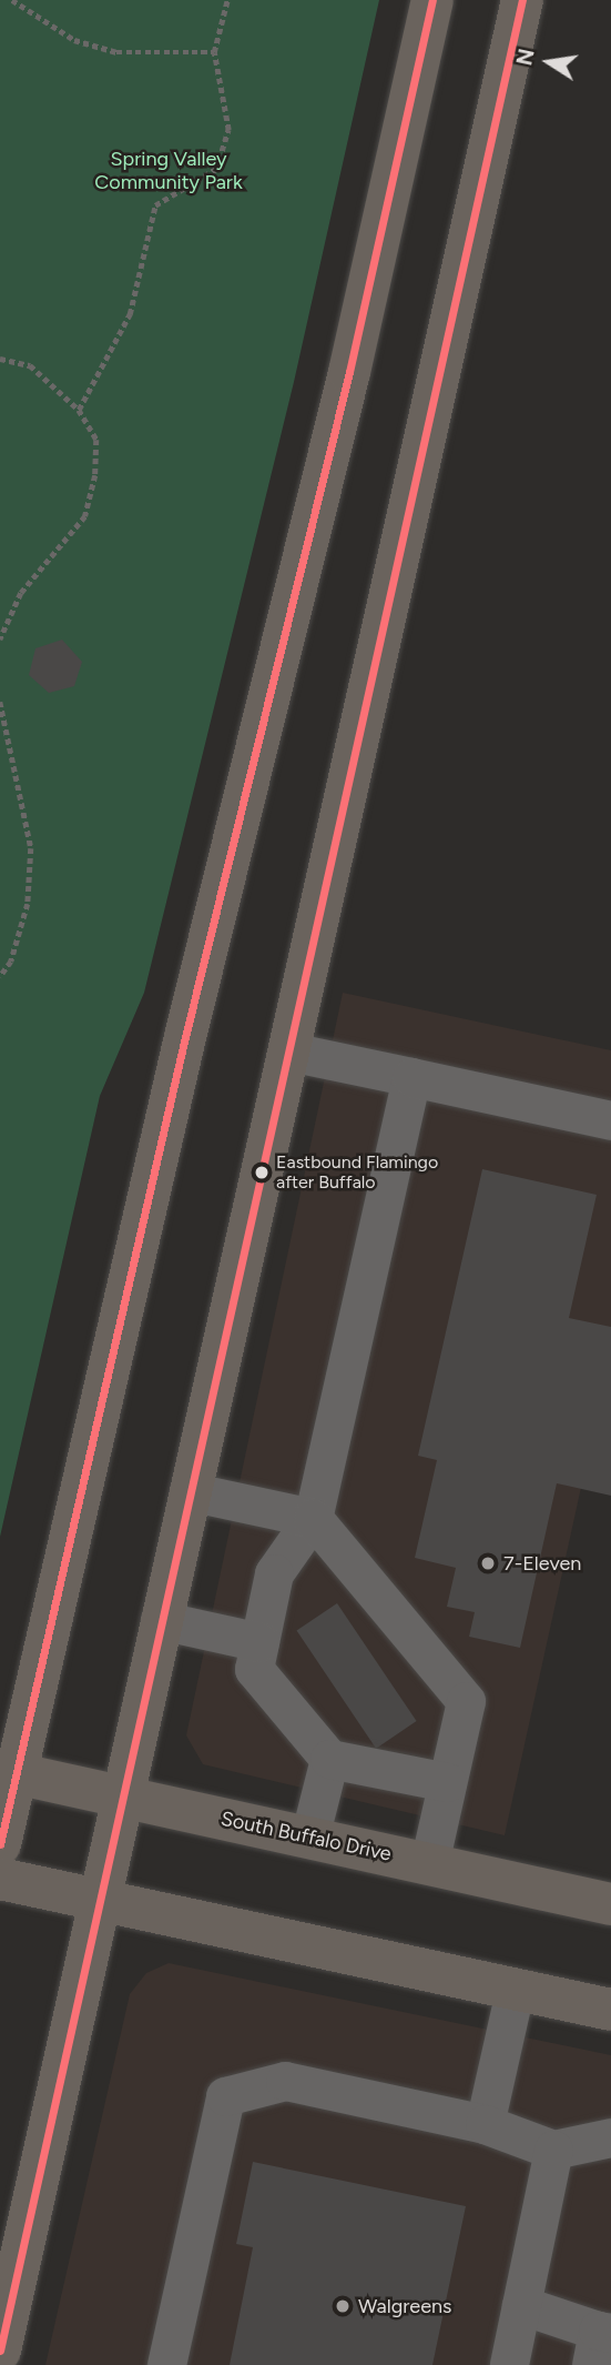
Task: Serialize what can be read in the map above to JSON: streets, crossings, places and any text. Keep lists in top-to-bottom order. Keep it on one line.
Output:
{"streets":{"main road":["South Buffalo Drive"]},"parks":["Spring Valley Community Park"],"places":["Eastbound Flamingo after Buffalo","7-Eleven","Walgreens"],"north":"left"}
